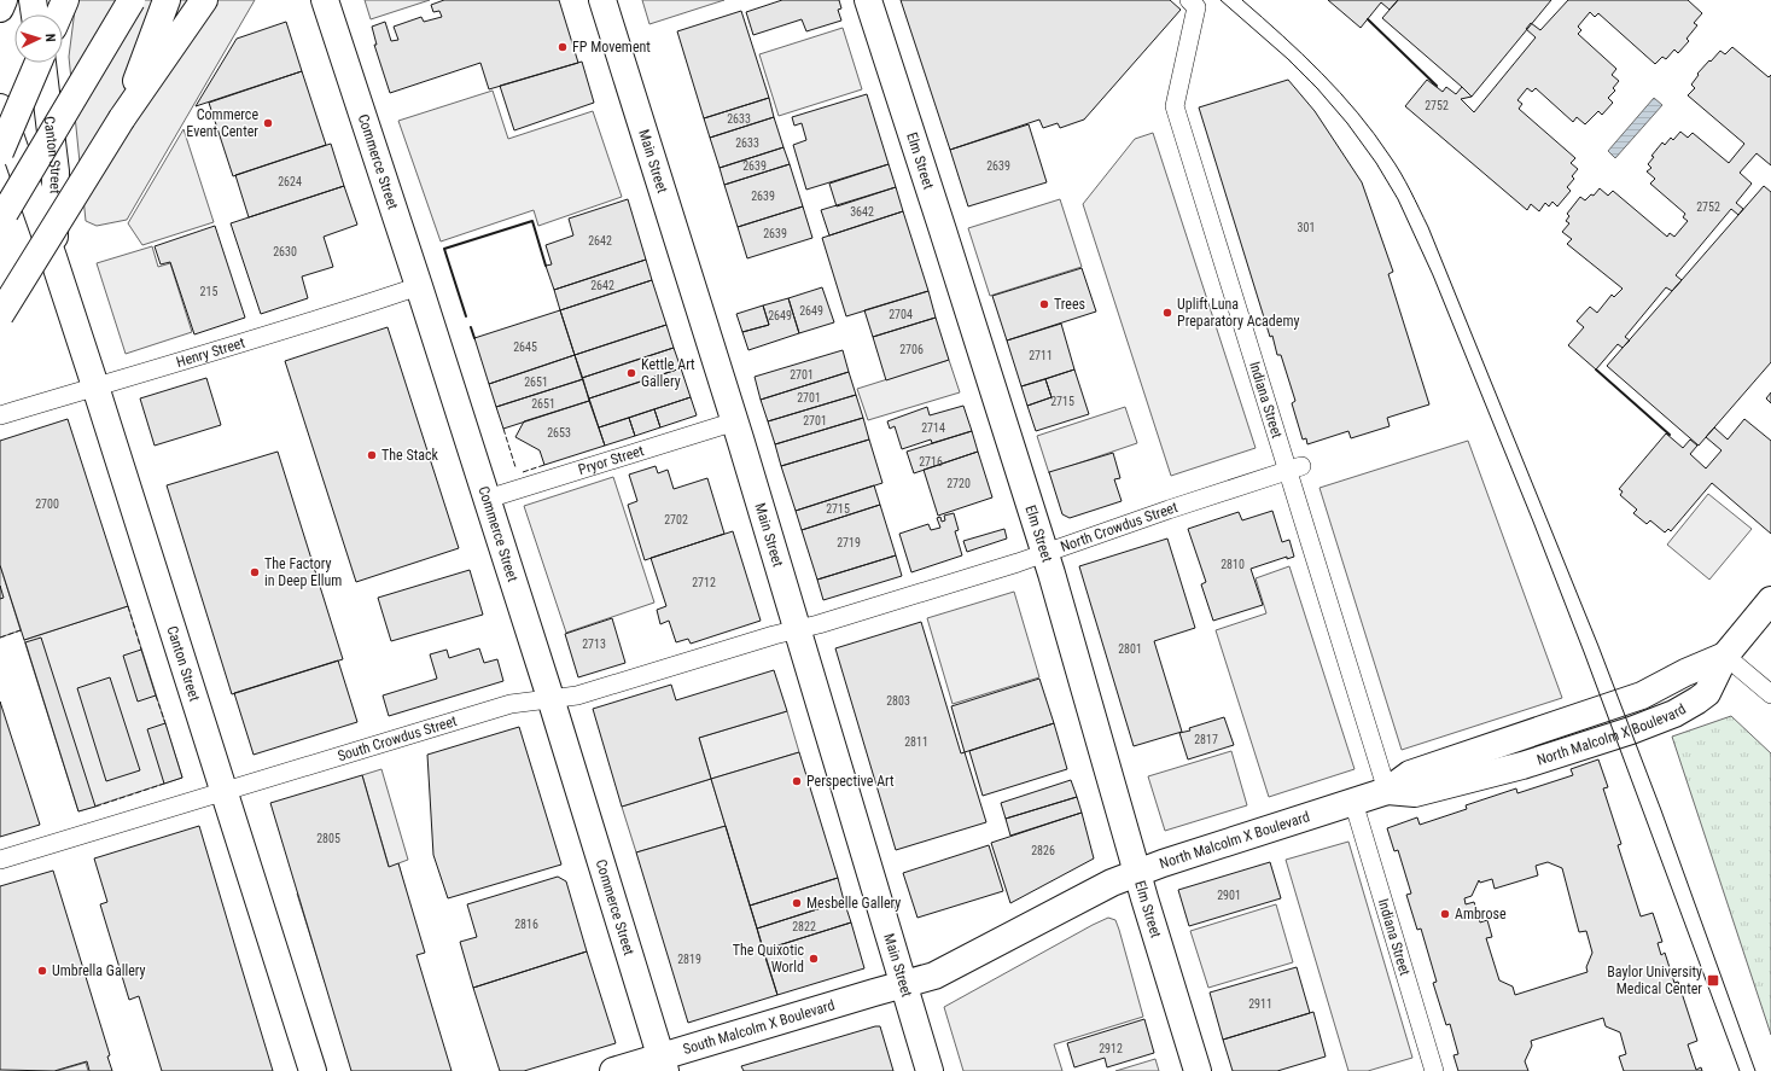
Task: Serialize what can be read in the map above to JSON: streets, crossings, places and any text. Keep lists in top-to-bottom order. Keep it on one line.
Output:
{"streets":{"main road":["Canton Street","Main Street","Elm Street","Commerce Street","North Malcolm X Boulevard","South Malcolm X Boulevard"],"street":["Henry Street","Indiana Street","Pryor Street","North Crowdus Street","South Crowdus Street"]},"crossings":[["Canton Street","Henry Street"],["Canton Street","South Crowdus Street"],["Main Street","Pryor Street"],["Main Street","North Crowdus Street"],["Main Street","North Malcolm X Boulevard"],["Main Street","South Crowdus Street"],["Main Street","South Malcolm X Boulevard"],["Elm Street","North Crowdus Street"],["Elm Street","North Malcolm X Boulevard"],["Commerce Street","Henry Street"],["Commerce Street","Pryor Street"],["Commerce Street","South Crowdus Street"],["Commerce Street","South Malcolm X Boulevard"],["Indiana Street","North Crowdus Street"],["Indiana Street","North Malcolm X Boulevard"],["North Crowdus Street","South Crowdus Street"],["North Malcolm X Boulevard","South Malcolm X Boulevard"]],"places":{"other":["FP Movement","Commerce Event Center","Trees","Uplift Luna Preparatory Academy","Kettle Art Gallery","The Stack","The Factory in Deep Ellum","Perspective Art","Mesbelle Gallery","Ambrose","The Quixotic World","Umbrella Gallery"],"transit":["Baylor University Medical Center"]},"house_numbers":["2752","2633","2633","2639","2639","2624","2639","2752","3642","301","2639","2642","2630","2642","215","2649","2704","2649","2645","2706","2711","2701","2651","2701","2715","2651","2701","2714","2653","2716","2720","2700","2715","2702","2719","2810","2712","2713","2801","2803","2817","2811","2805","2826","2901","2816","2822","2819","2911","2912"],"north":"right"}
